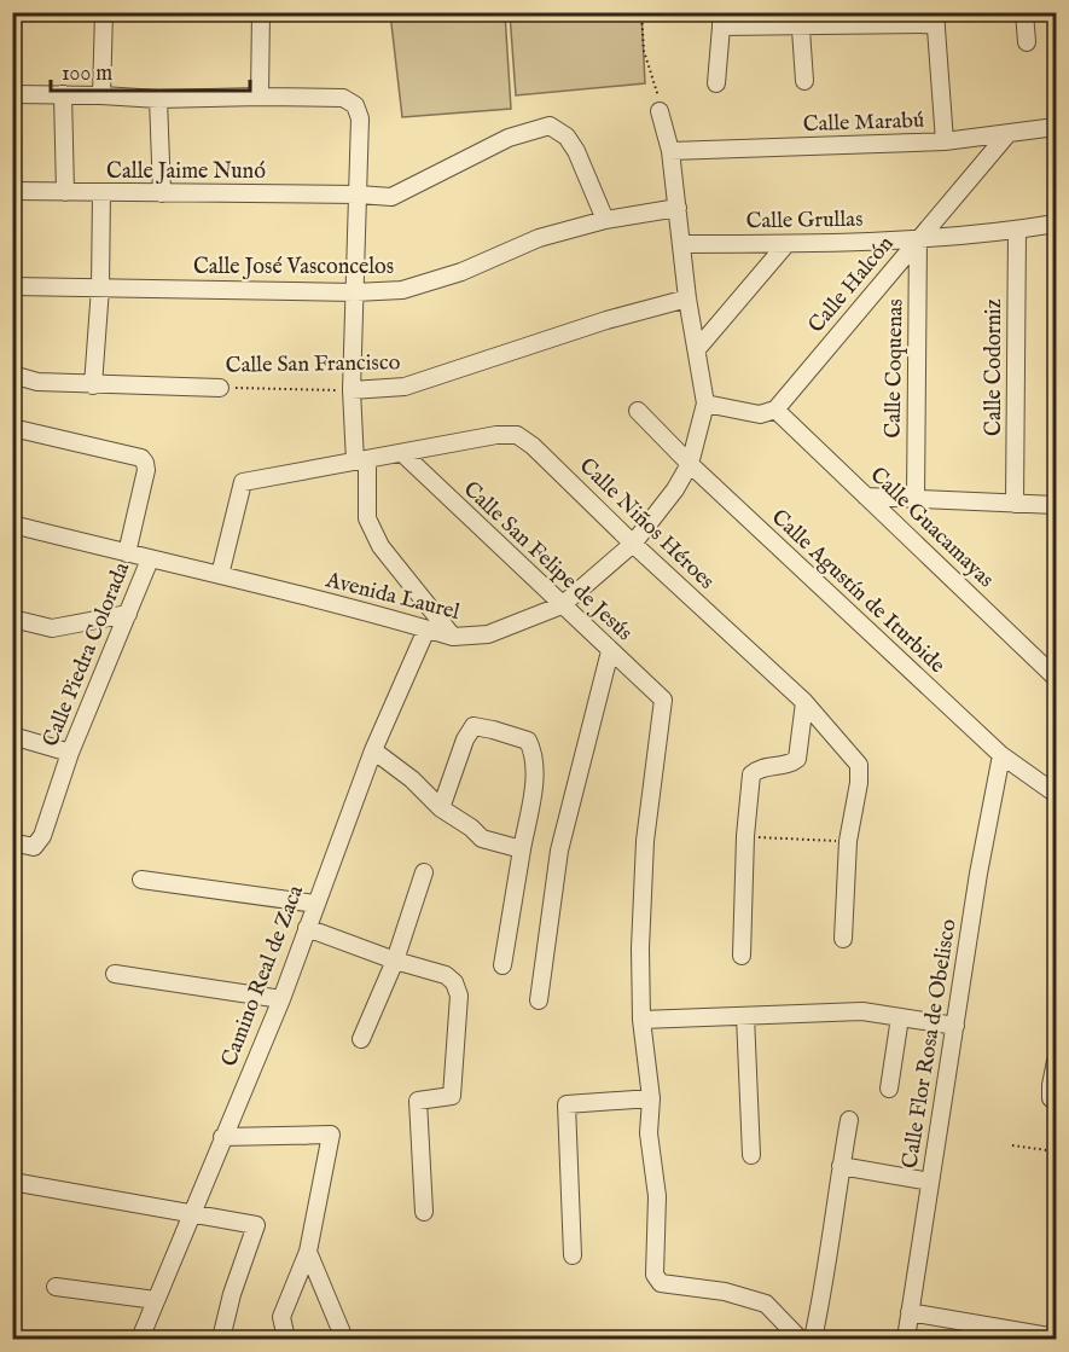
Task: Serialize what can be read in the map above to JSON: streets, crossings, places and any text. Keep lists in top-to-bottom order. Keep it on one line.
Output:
{"streets":{"street":["Calle Marabú","Calle Jaime Nunó","Calle Grullas","Calle José Vasconcelos","Calle Halcón","Calle San Francisco","Calle Codorniz","Calle Coquenas","Calle Niños Héroes","Calle Guacamayas","Calle San Felipe de Jesús","Calle Agustín de Iturbide","Avenida Laurel","Calle Piedra Colorada","Camino Real de Zaca","Calle Flor Rosa de Obelisco"]},"crossings":[["Calle Marabú","Calle Halcón"],["Calle Marabú","Avenida Laurel"],["Calle Grullas","Calle Halcón"],["Calle Grullas","Calle Codorniz"],["Calle Grullas","Calle Coquenas"],["Calle Grullas","Avenida Laurel"],["Calle José Vasconcelos","Avenida Laurel"],["Calle Halcón","Calle Coquenas"],["Calle Halcón","Calle Guacamayas"],["Calle San Francisco","Avenida Laurel"],["Calle Niños Héroes","Calle San Felipe de Jesús"],["Calle Niños Héroes","Avenida Laurel"],["Calle San Felipe de Jesús","Avenida Laurel"],["Calle Agustín de Iturbide","Avenida Laurel"],["Calle Agustín de Iturbide","Calle Flor Rosa de Obelisco"],["Avenida Laurel","Calle Piedra Colorada"],["Avenida Laurel","Camino Real de Zaca"]],"scale_bar":"100 m"}
